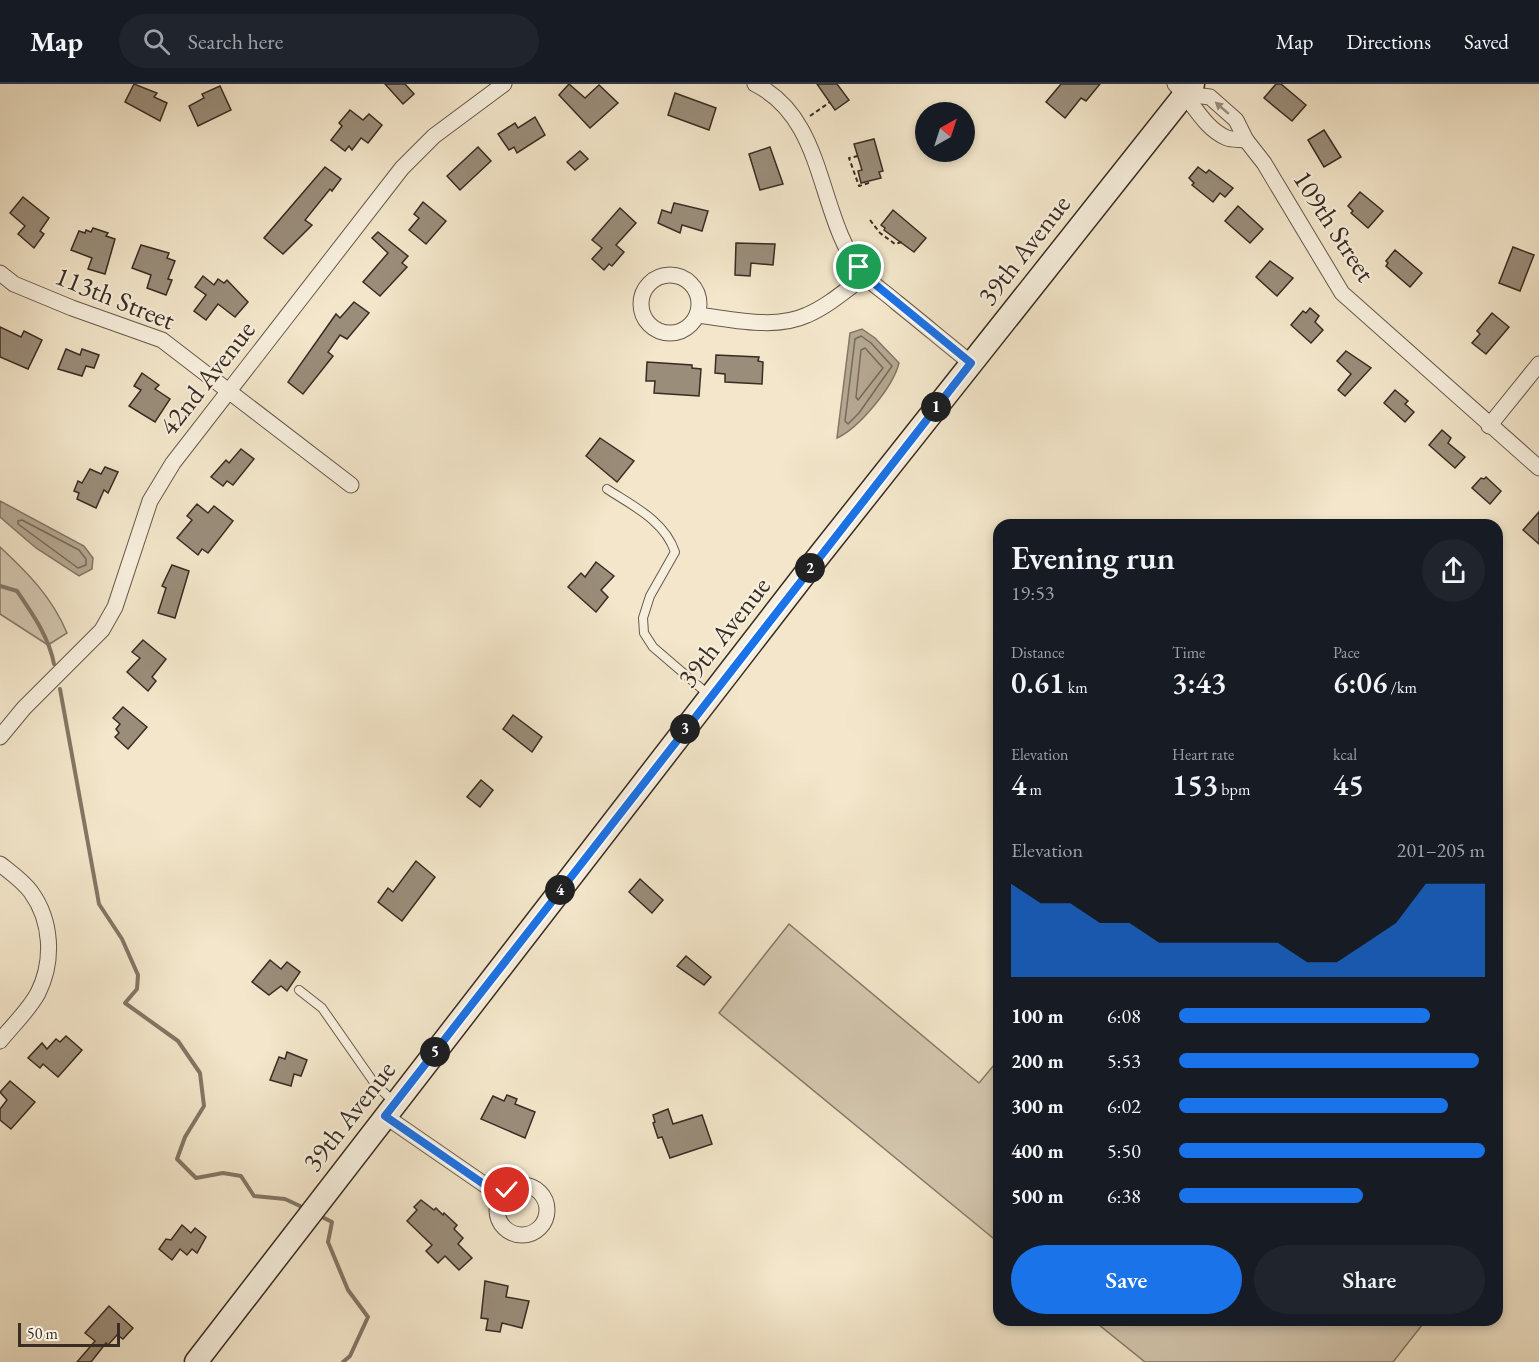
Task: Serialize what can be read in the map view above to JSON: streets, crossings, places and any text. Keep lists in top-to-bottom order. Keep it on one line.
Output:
{"streets":{"main road":["39th Avenue"],"street":["109th Street","113th Street","42nd Avenue"]},"crossings":[["109th Street","39th Avenue"],["113th Street","42nd Avenue"]],"scale_bar":"50 m","north":"top right","page":{"header":"Map","search":"Search here","nav":["Map","Directions","Saved"],"pins":["1","2","3","4","5"],"heading":["Evening run","19:53"],"stats":[["Distance","0.61 km"],["Time","3:43"],["Pace","6:06 /km"],["Elevation","4 m"],["Heart rate","153 bpm"],["kcal","45"]],"chart":["Elevation","201–205 m"],"list":[{"name":"100 m","note":"6:08"},{"name":"200 m","note":"5:53"},{"name":"300 m","note":"6:02"},{"name":"400 m","note":"5:50"},{"name":"500 m","note":"6:38"}],"buttons":["Save","Share"],"scale":"50 m"}}
